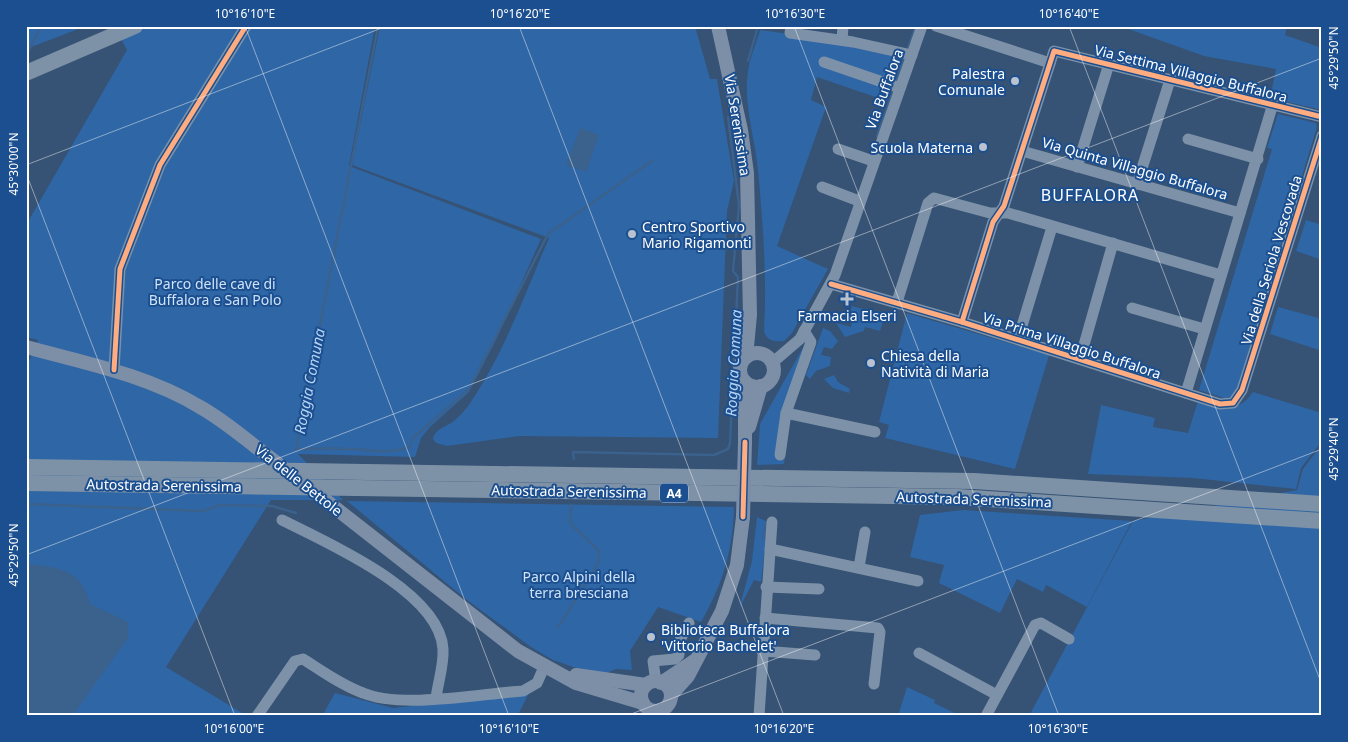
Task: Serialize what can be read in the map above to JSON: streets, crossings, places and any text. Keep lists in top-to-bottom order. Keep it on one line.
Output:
{"streets":{"highway":["Autostrada Serenissima","A4"],"main road":["Via Serenissima","Via delle Bettole"],"street":["Via Settima Villaggio Buffalora","Via Buffalora","Via Quinta Villaggio Buffalora","Via della Seriola Vescovada","Via Prima Villaggio Buffalora"]},"crossings":[["Via Buffalora","Via Serenissima"],["Via Buffalora","Via Prima Villaggio Buffalora"],["Via Serenissima","Via delle Bettole"],["Via della Seriola Vescovada","Via Prima Villaggio Buffalora"]],"districts":["BUFFALORA"],"water":["Roggia Comuna"],"parks":["Parco delle cave di Buffalora e San Polo","Parco Alpini della terra bresciana"],"places":{"other":["Palestra Comunale","Scuola Materna","Centro Sportivo Mario Rigamonti","Chiesa della Natività di Maria","Biblioteca Buffalora 'Vittorio Bachelet'"],"health":["Farmacia Elseri"]},"coordinates":["10°16'10\"E","10°16'20\"E","10°16'30\"E","10°16'40\"E","45°29'50\"N","45°30'00\"N","45°29'40\"N","10°16'00\"E"]}
